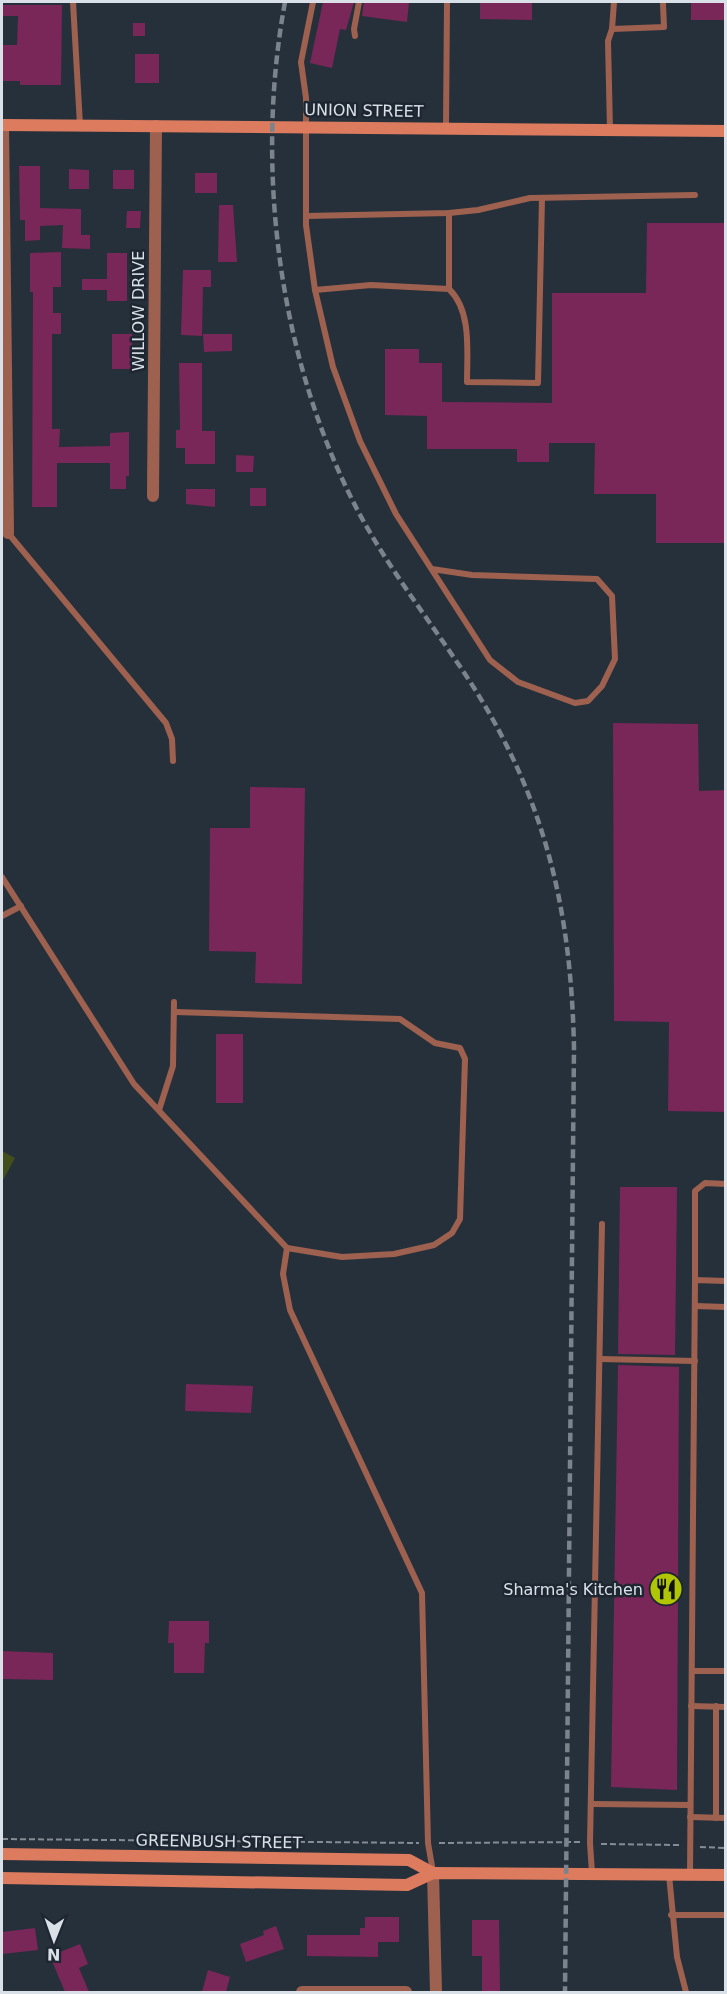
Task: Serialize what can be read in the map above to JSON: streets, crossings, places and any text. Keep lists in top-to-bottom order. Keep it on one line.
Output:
{"streets":{"main road":["UNION STREET","GREENBUSH STREET"],"street":["WILLOW DRIVE"]},"crossings":[["UNION STREET","WILLOW DRIVE"]],"places":{"restaurant":["Sharma's Kitchen"]},"north":"bottom"}
